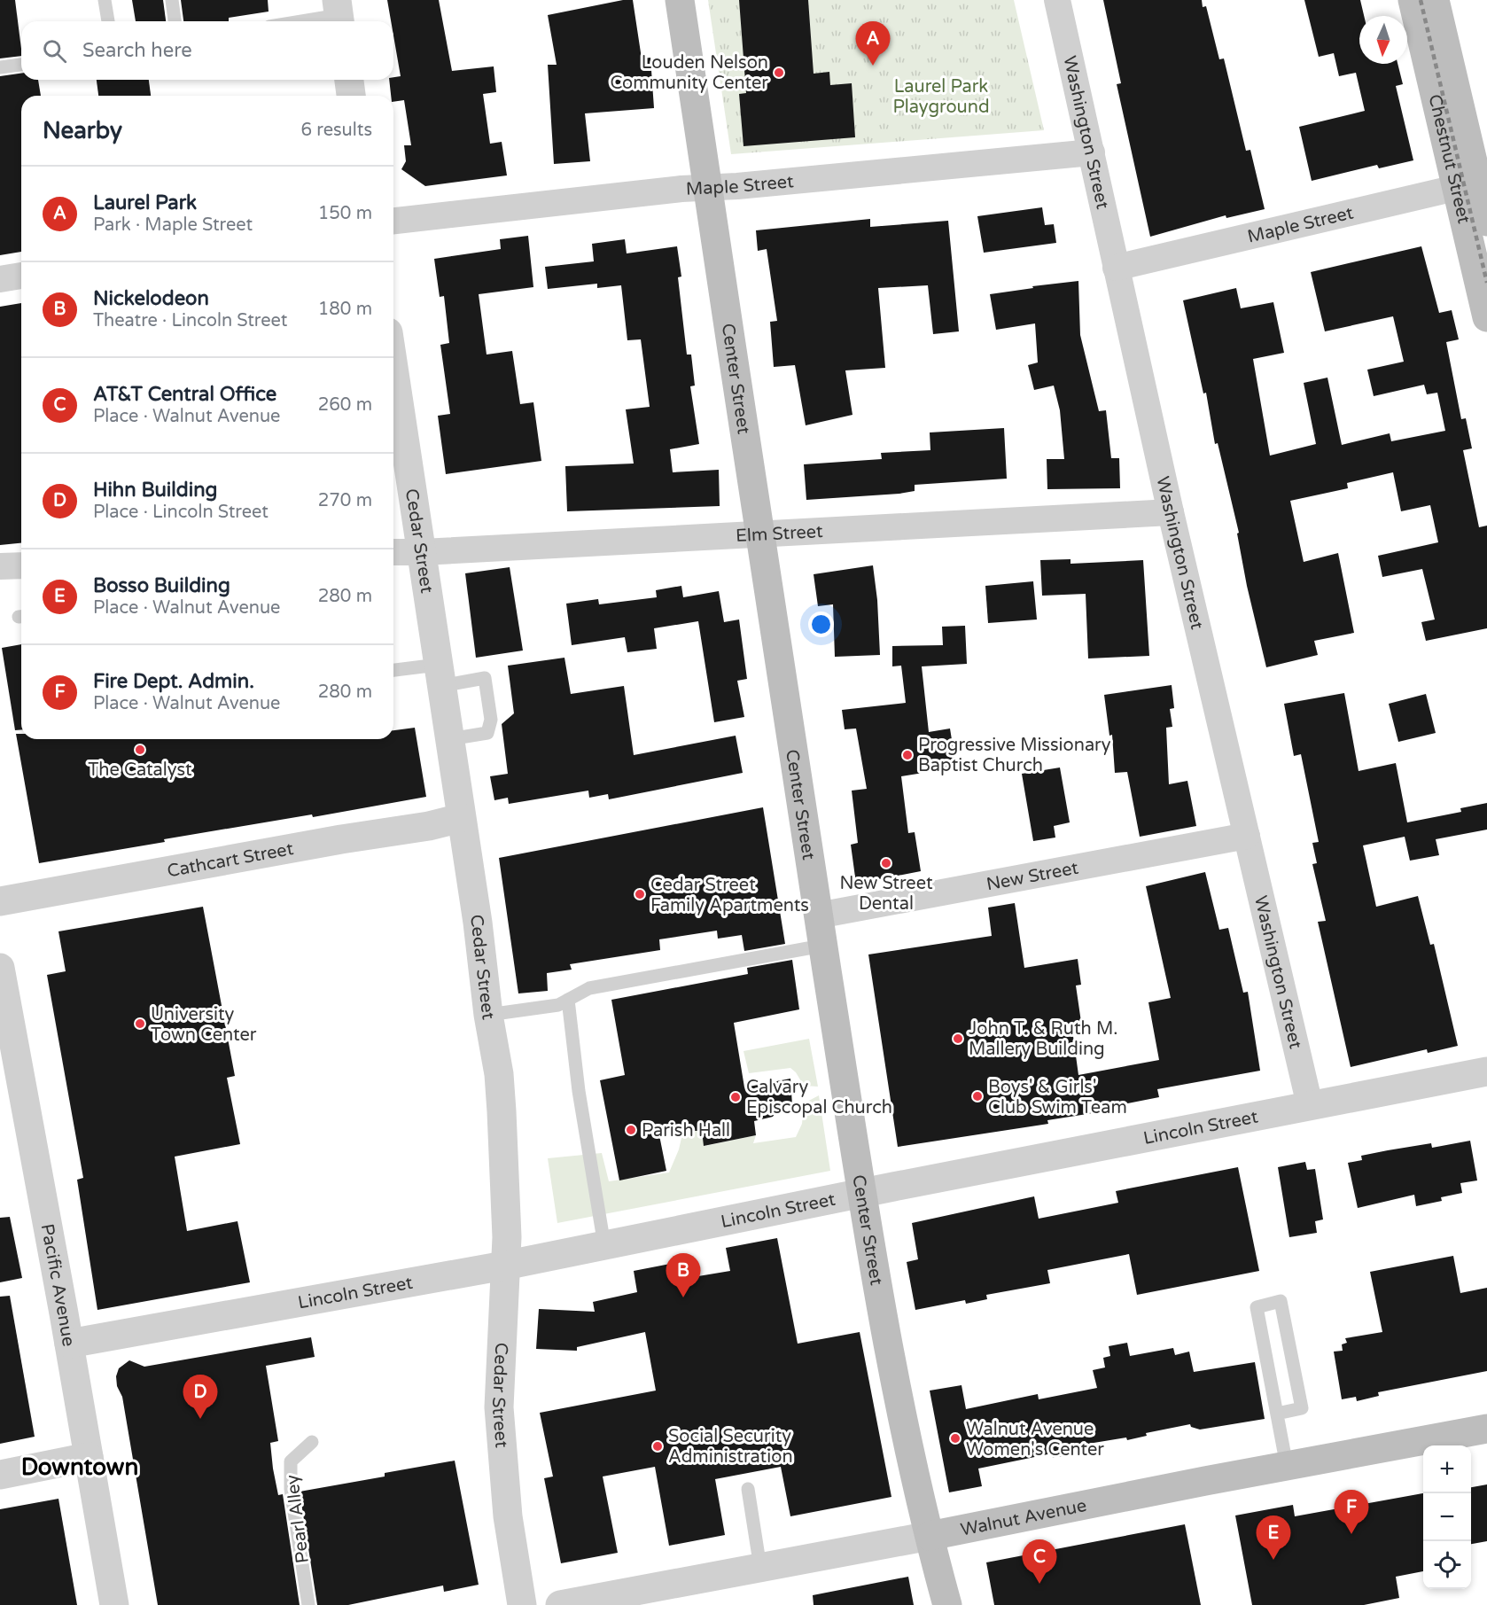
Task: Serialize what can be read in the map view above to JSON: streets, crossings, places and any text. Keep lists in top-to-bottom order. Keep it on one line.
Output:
{"streets":{"main road":["Chestnut Street","Center Street","Walnut Avenue"],"street":["Washington Street","Maple Street","Elm Street","Cedar Street","Cathcart Street","New Street","Lincoln Street","Pacific Avenue"],"lane":["Pearl Alley"]},"crossings":[["Washington Street","Maple Street"],["Washington Street","Elm Street"],["Washington Street","New Street"],["Washington Street","Lincoln Street"],["Chestnut Street","Maple Street"],["Maple Street","Center Street"],["Center Street","Elm Street"],["Center Street","New Street"],["Center Street","Lincoln Street"],["Center Street","Walnut Avenue"],["Elm Street","Cedar Street"],["Cedar Street","Cathcart Street"],["Cedar Street","Lincoln Street"],["Lincoln Street","Pacific Avenue"]],"districts":["Downtown"],"parks":["Laurel Park Playground"],"places":["Louden Nelson Community Center","The Catalyst","Progressive Missionary Baptist Church","New Street Dental","Cedar Street Family Apartments","University Town Center","John T. & Ruth M. Mallery Building","Boys' & Girls' Club Swim Team","Calvary Episcopal Church","Parish Hall","Walnut Avenue Women's Center","Social Security Administration"],"north":"bottom","page":{"pins":["A","B","D","F","E","C"],"search":"Search here","heading":["Nearby","6 results"],"list":[{"mark":"A","name":"Laurel Park","note":"Park · Maple Street","value":"150 m"},{"mark":"B","name":"Nickelodeon","note":"Theatre · Lincoln Street","value":"180 m"},{"mark":"C","name":"AT&T Central Office","note":"Place · Walnut Avenue","value":"260 m"},{"mark":"D","name":"Hihn Building","note":"Place · Lincoln Street","value":"270 m"},{"mark":"E","name":"Bosso Building","note":"Place · Walnut Avenue","value":"280 m"},{"mark":"F","name":"Fire Dept. Admin.","note":"Place · Walnut Avenue","value":"280 m"}],"map_buttons":["+","−"]}}
